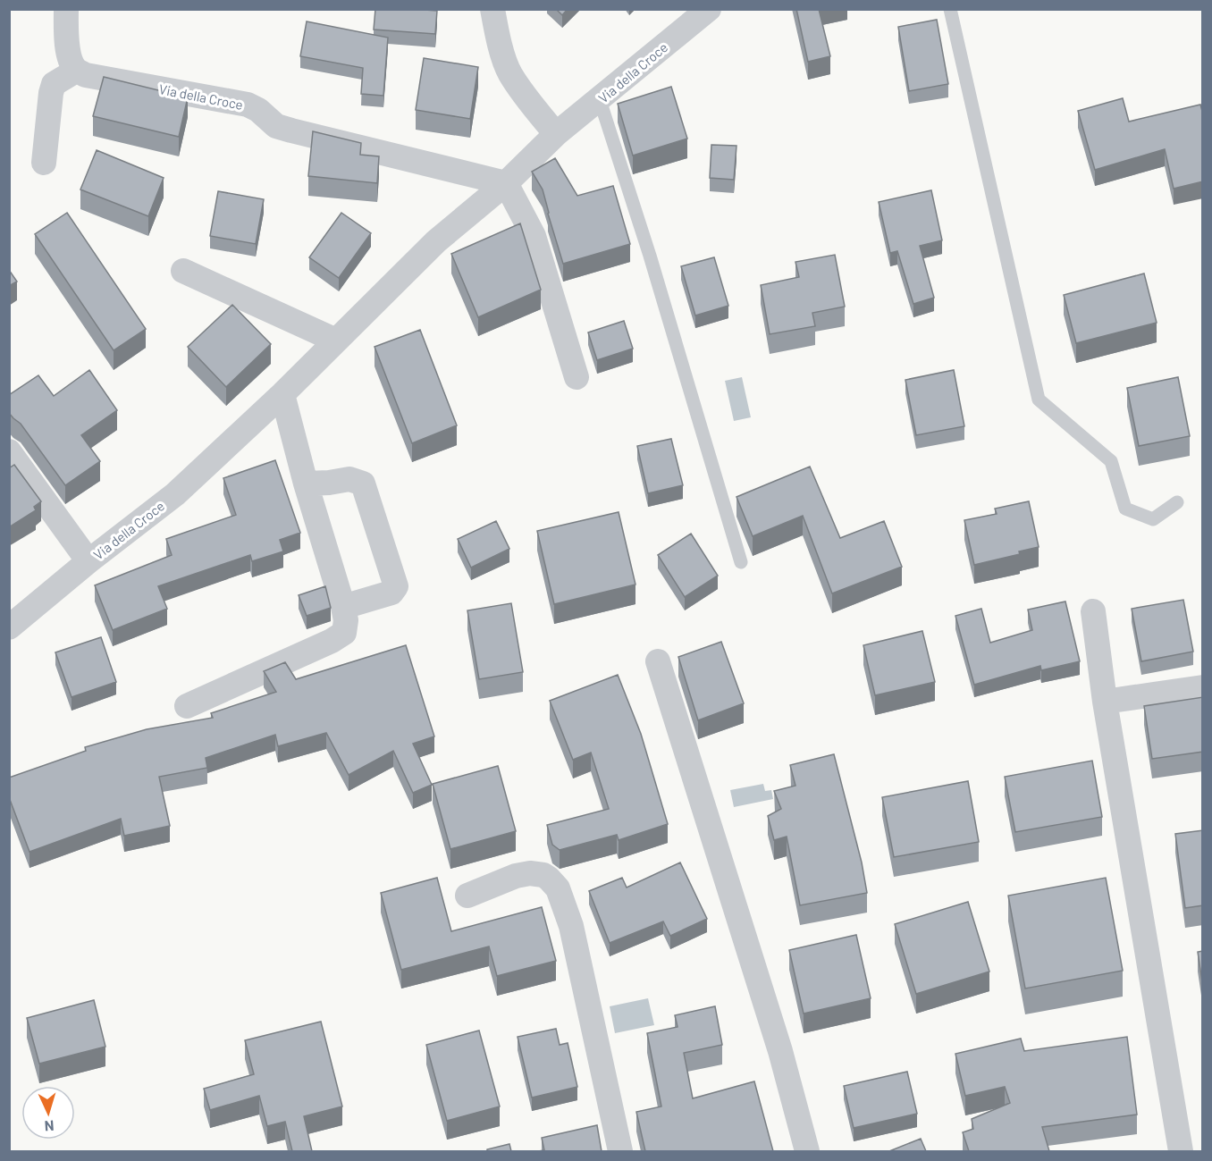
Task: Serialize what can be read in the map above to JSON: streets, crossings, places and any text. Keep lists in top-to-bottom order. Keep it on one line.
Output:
{"streets":{"street":["Via della Croce"]},"north":"bottom"}
